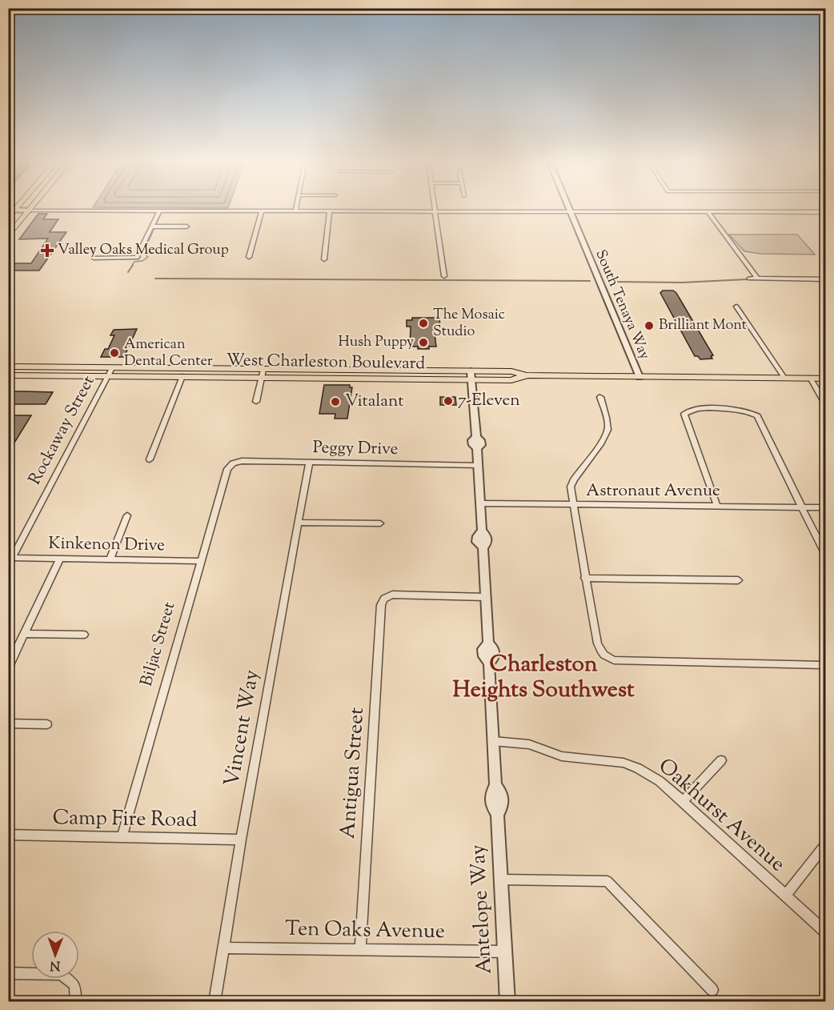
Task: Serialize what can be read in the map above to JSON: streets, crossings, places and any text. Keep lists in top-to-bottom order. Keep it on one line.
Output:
{"streets":{"main road":["West Charleston Boulevard"],"street":["South Tenaya Way","Rockaway Street","Peggy Drive","Astronaut Avenue","Kinkenon Drive","Biljac Street","Vincent Way","Antigua Street","Oakhurst Avenue","Camp Fire Road","Antelope Way","Ten Oaks Avenue"]},"crossings":[["South Tenaya Way","West Charleston Boulevard"],["West Charleston Boulevard","Rockaway Street"],["West Charleston Boulevard","Antelope Way"],["Rockaway Street","Kinkenon Drive"],["Peggy Drive","Biljac Street"],["Peggy Drive","Vincent Way"],["Peggy Drive","Antelope Way"],["Astronaut Avenue","Antelope Way"],["Kinkenon Drive","Biljac Street"],["Biljac Street","Camp Fire Road"],["Vincent Way","Camp Fire Road"],["Vincent Way","Ten Oaks Avenue"],["Antigua Street","Antelope Way"],["Antigua Street","Ten Oaks Avenue"],["Oakhurst Avenue","Antelope Way"],["Antelope Way","Ten Oaks Avenue"]],"districts":["Charleston Heights Southwest"],"places":{"health":["Valley Oaks Medical Group"],"other":["The Mosaic Studio","Brilliant Mont","Hush Puppy","American Dental Center","7-Eleven","Vitalant"]},"north":"bottom"}
